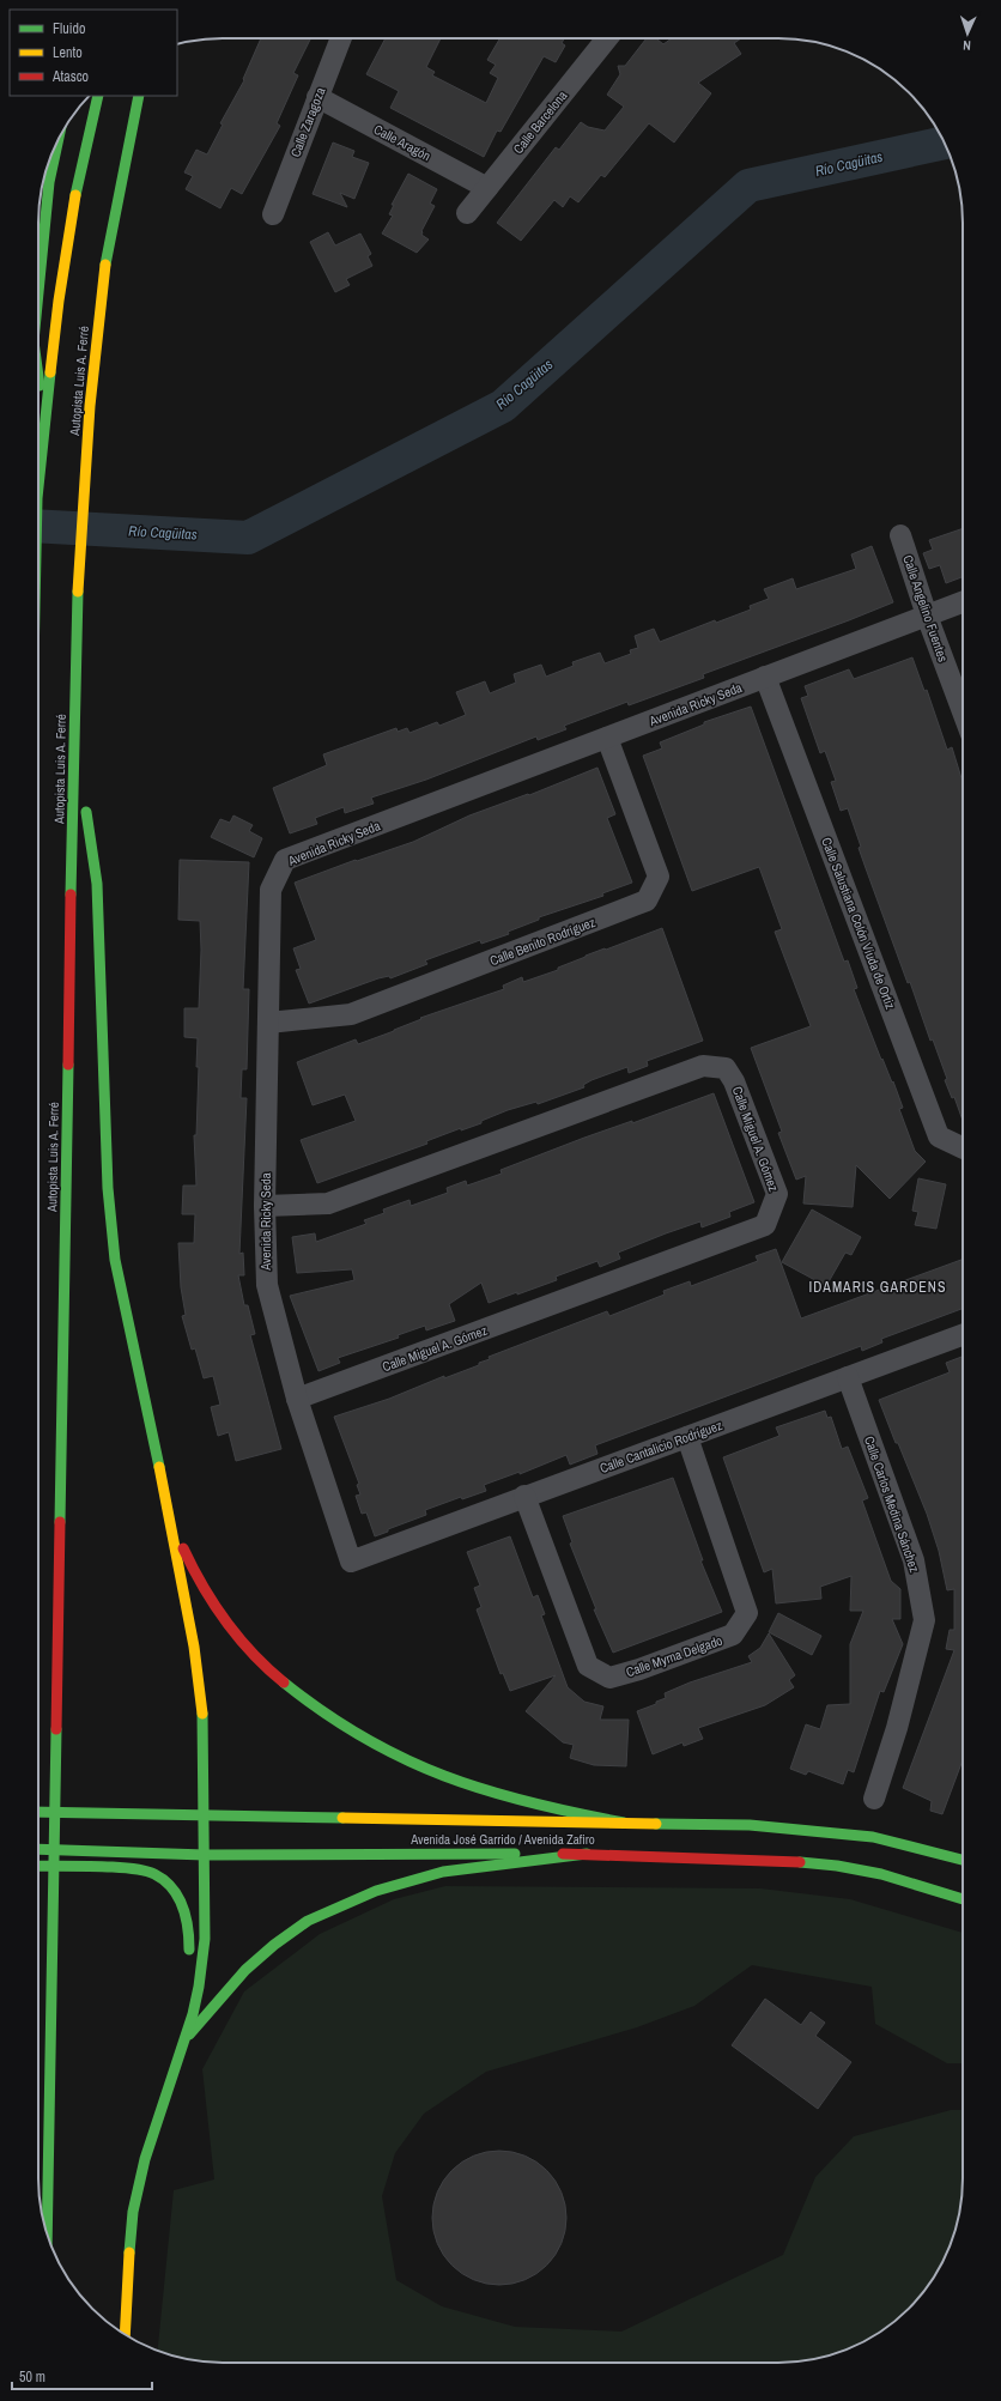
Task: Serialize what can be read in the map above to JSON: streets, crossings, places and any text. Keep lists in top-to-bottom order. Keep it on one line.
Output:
{"streets":{"main road":["Autopista Luis A. Ferré","Avenida José Garrido / Avenida Zafiro"],"street":["Calle Zaragoza","Calle Barcelona","Calle Aragón","Calle Angelino Fuentes","Avenida Ricky Seda","Calle Salustiana Colón Viuda de Ortiz","Calle Benito Rodríguez","Calle Miguel A. Gómez","Calle Cantalicio Rodríguez","Calle Carlos Medina Sánchez","Calle Myrna Delgado"]},"crossings":[["Calle Zaragoza","Calle Aragón"],["Calle Barcelona","Calle Aragón"],["Calle Angelino Fuentes","Avenida Ricky Seda"],["Avenida Ricky Seda","Calle Salustiana Colón Viuda de Ortiz"],["Avenida Ricky Seda","Calle Benito Rodríguez"],["Avenida Ricky Seda","Calle Miguel A. Gómez"],["Avenida Ricky Seda","Calle Cantalicio Rodríguez"],["Calle Cantalicio Rodríguez","Calle Carlos Medina Sánchez"],["Calle Cantalicio Rodríguez","Calle Myrna Delgado"]],"districts":["IDAMARIS GARDENS"],"water":["Río Cagüitas"],"legend":["Fluido","Lento","Atasco"],"scale_bar":"50 m","north":"bottom"}
